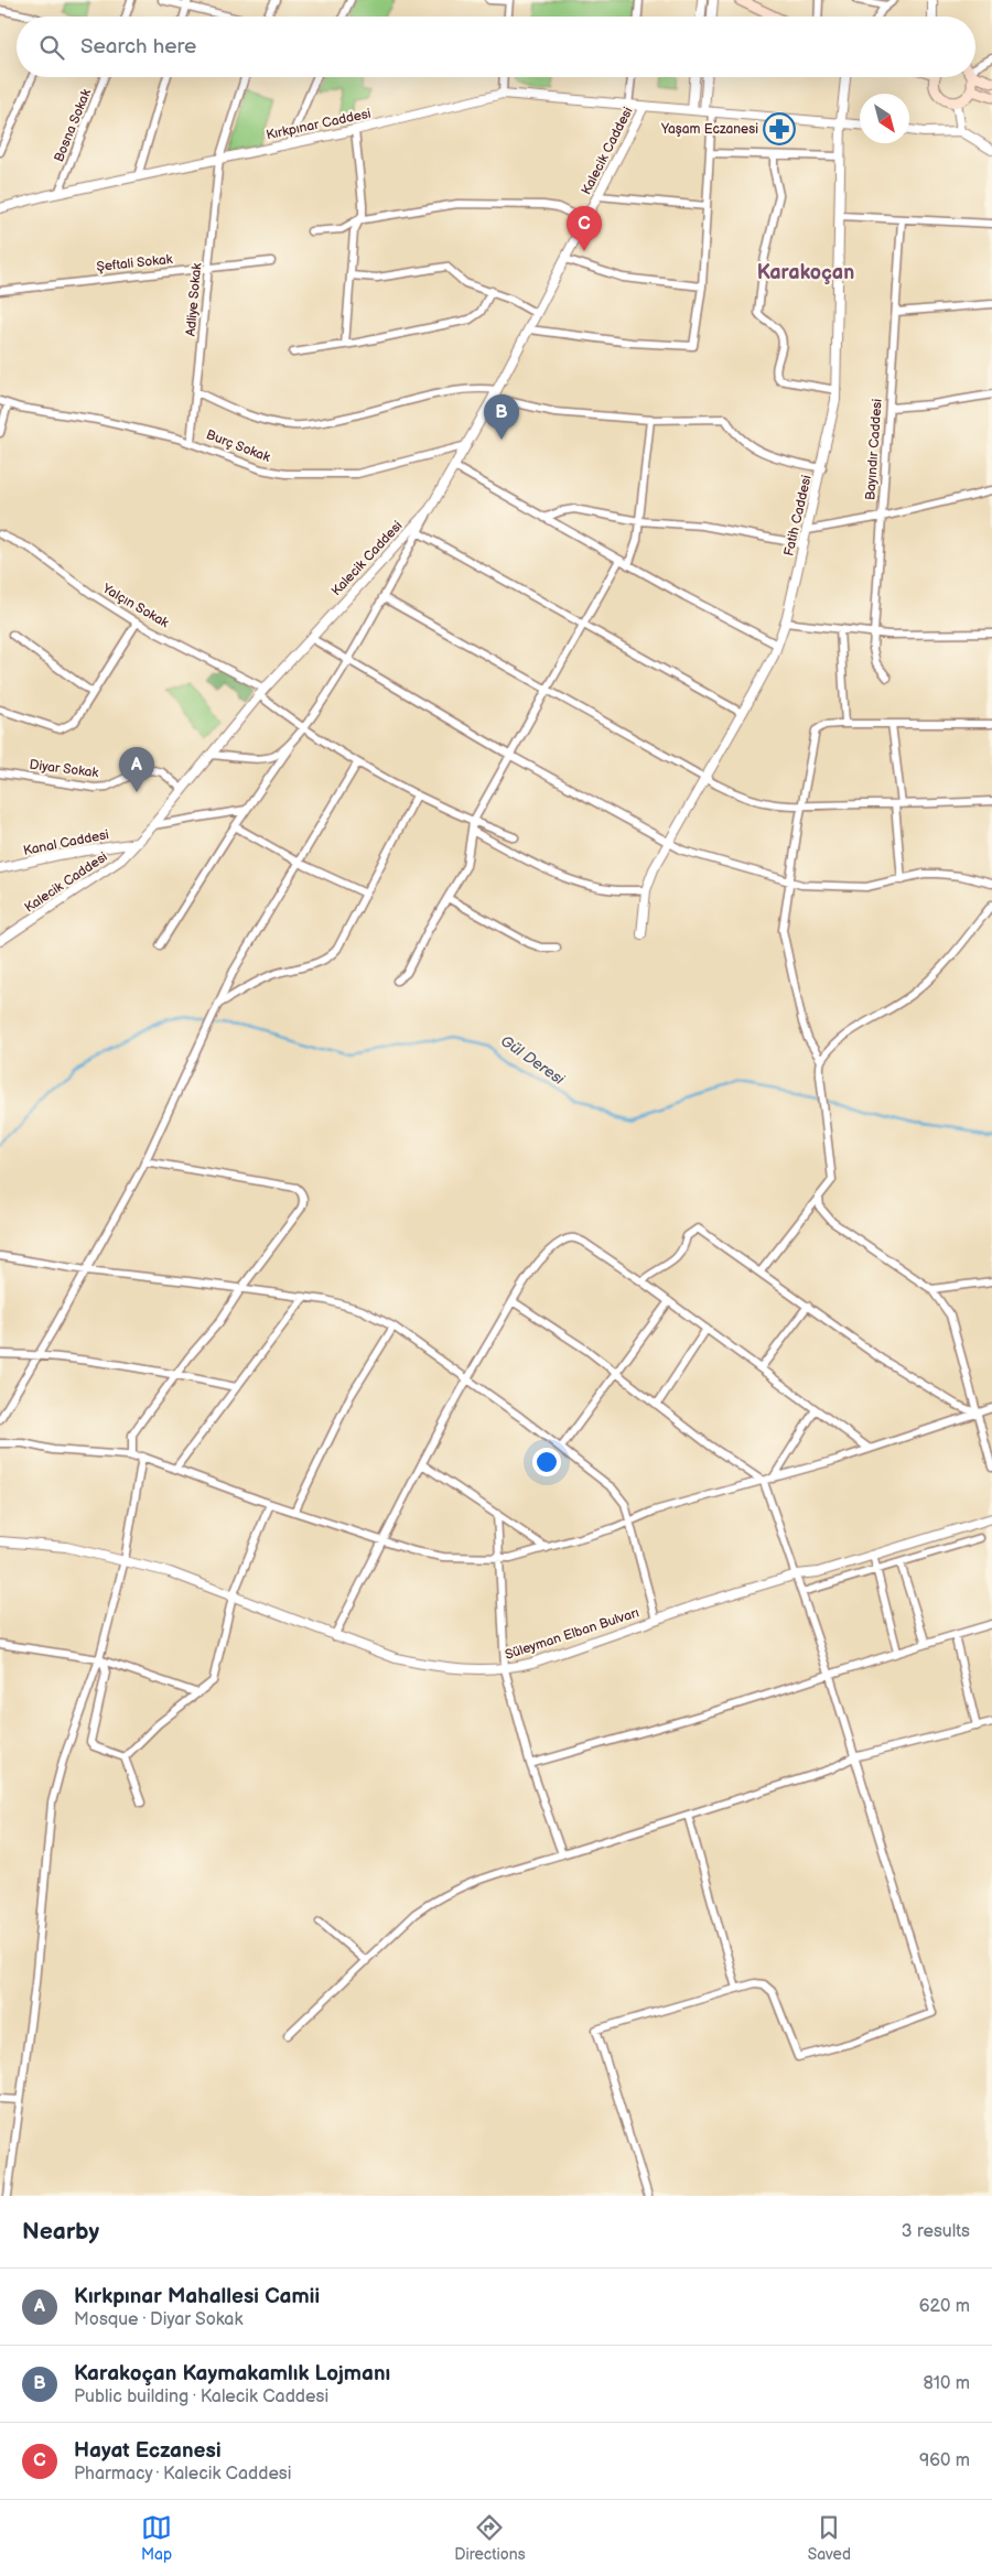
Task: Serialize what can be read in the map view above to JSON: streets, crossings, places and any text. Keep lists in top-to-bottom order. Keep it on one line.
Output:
{"streets":{"street":["Kırkpınar Caddesi","Bosna Sokak","Kalecik Caddesi","Şeftali Sokak","Adliye Sokak","Burç Sokak","Bayındır Caddesi","Fatih Caddesi","Yalçın Sokak","Diyar Sokak","Kanal Caddesi","Süleyman Elban Bulvarı"]},"crossings":[["Kırkpınar Caddesi","Bosna Sokak"],["Kırkpınar Caddesi","Kalecik Caddesi"],["Kırkpınar Caddesi","Adliye Sokak"],["Kırkpınar Caddesi","Fatih Caddesi"],["Kalecik Caddesi","Burç Sokak"],["Kalecik Caddesi","Yalçın Sokak"],["Kalecik Caddesi","Diyar Sokak"],["Kalecik Caddesi","Kanal Caddesi"],["Şeftali Sokak","Adliye Sokak"],["Adliye Sokak","Burç Sokak"]],"districts":["Karakoçan"],"water":["Gül Deresi"],"places":{"pharmacy":["Yaşam Eczanesi"]},"north":"bottom right","page":{"search":"Search here","pins":["C","B","A"],"heading":["Nearby","3 results"],"list":[{"mark":"A","name":"Kırkpınar Mahallesi Camii","note":"Mosque · Diyar Sokak","value":"620 m"},{"mark":"B","name":"Karakoçan Kaymakamlık Lojmanı","note":"Public building · Kalecik Caddesi","value":"810 m"},{"mark":"C","name":"Hayat Eczanesi","note":"Pharmacy · Kalecik Caddesi","value":"960 m"}],"nav":["Map","Directions","Saved"]}}
